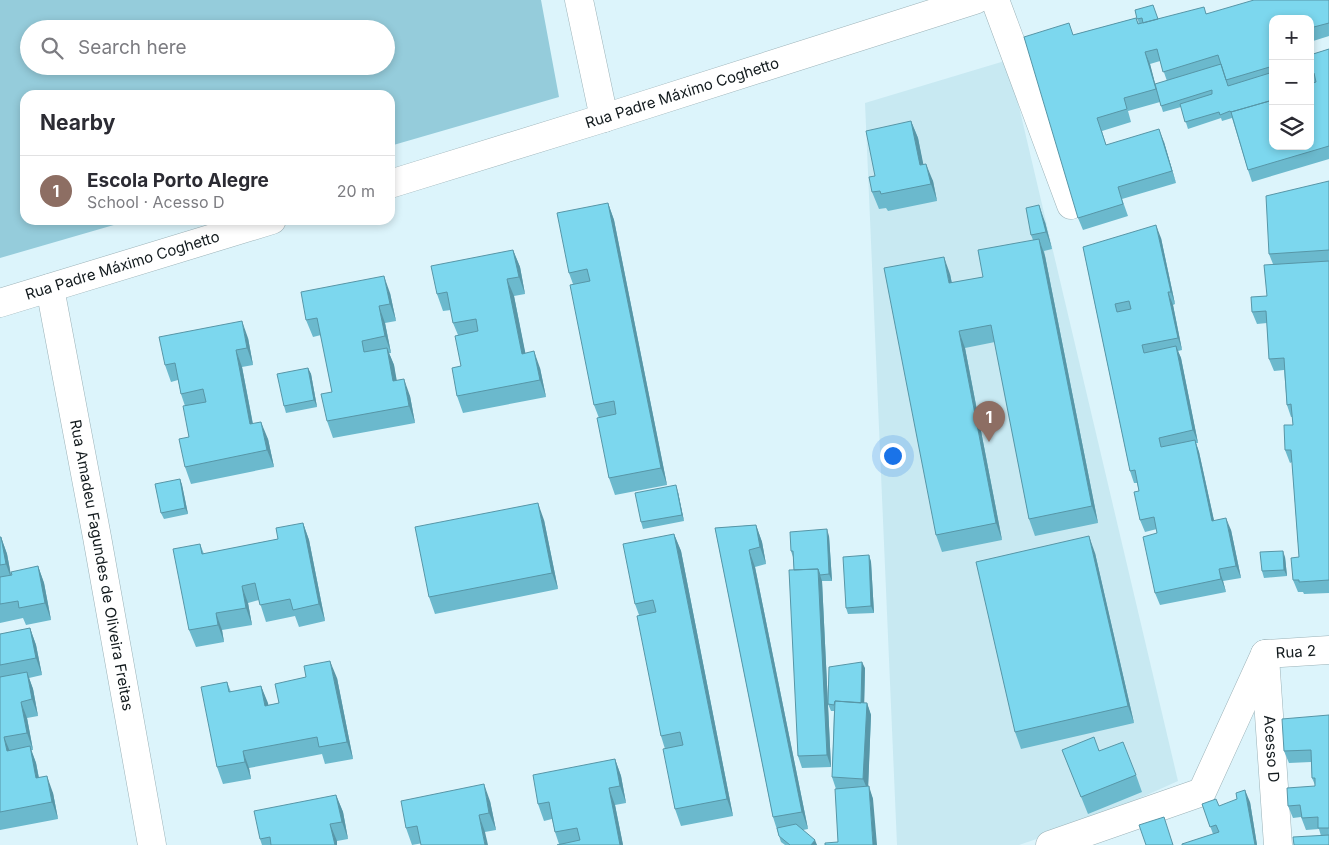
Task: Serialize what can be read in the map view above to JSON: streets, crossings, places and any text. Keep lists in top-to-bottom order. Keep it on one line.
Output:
{"streets":{"street":["Rua Padre Máximo Coghetto","Rua Amadeu Fagundes de Oliveira Freitas","Rua 2","Acesso D"]},"crossings":[["Rua Padre Máximo Coghetto","Rua Amadeu Fagundes de Oliveira Freitas"],["Rua 2","Acesso D"]],"page":{"map_buttons":["+","−"],"search":"Search here","heading":"Nearby","list":[{"mark":"1","name":"Escola Porto Alegre","note":"School · Acesso D","value":"20 m"}],"pins":"1"}}
